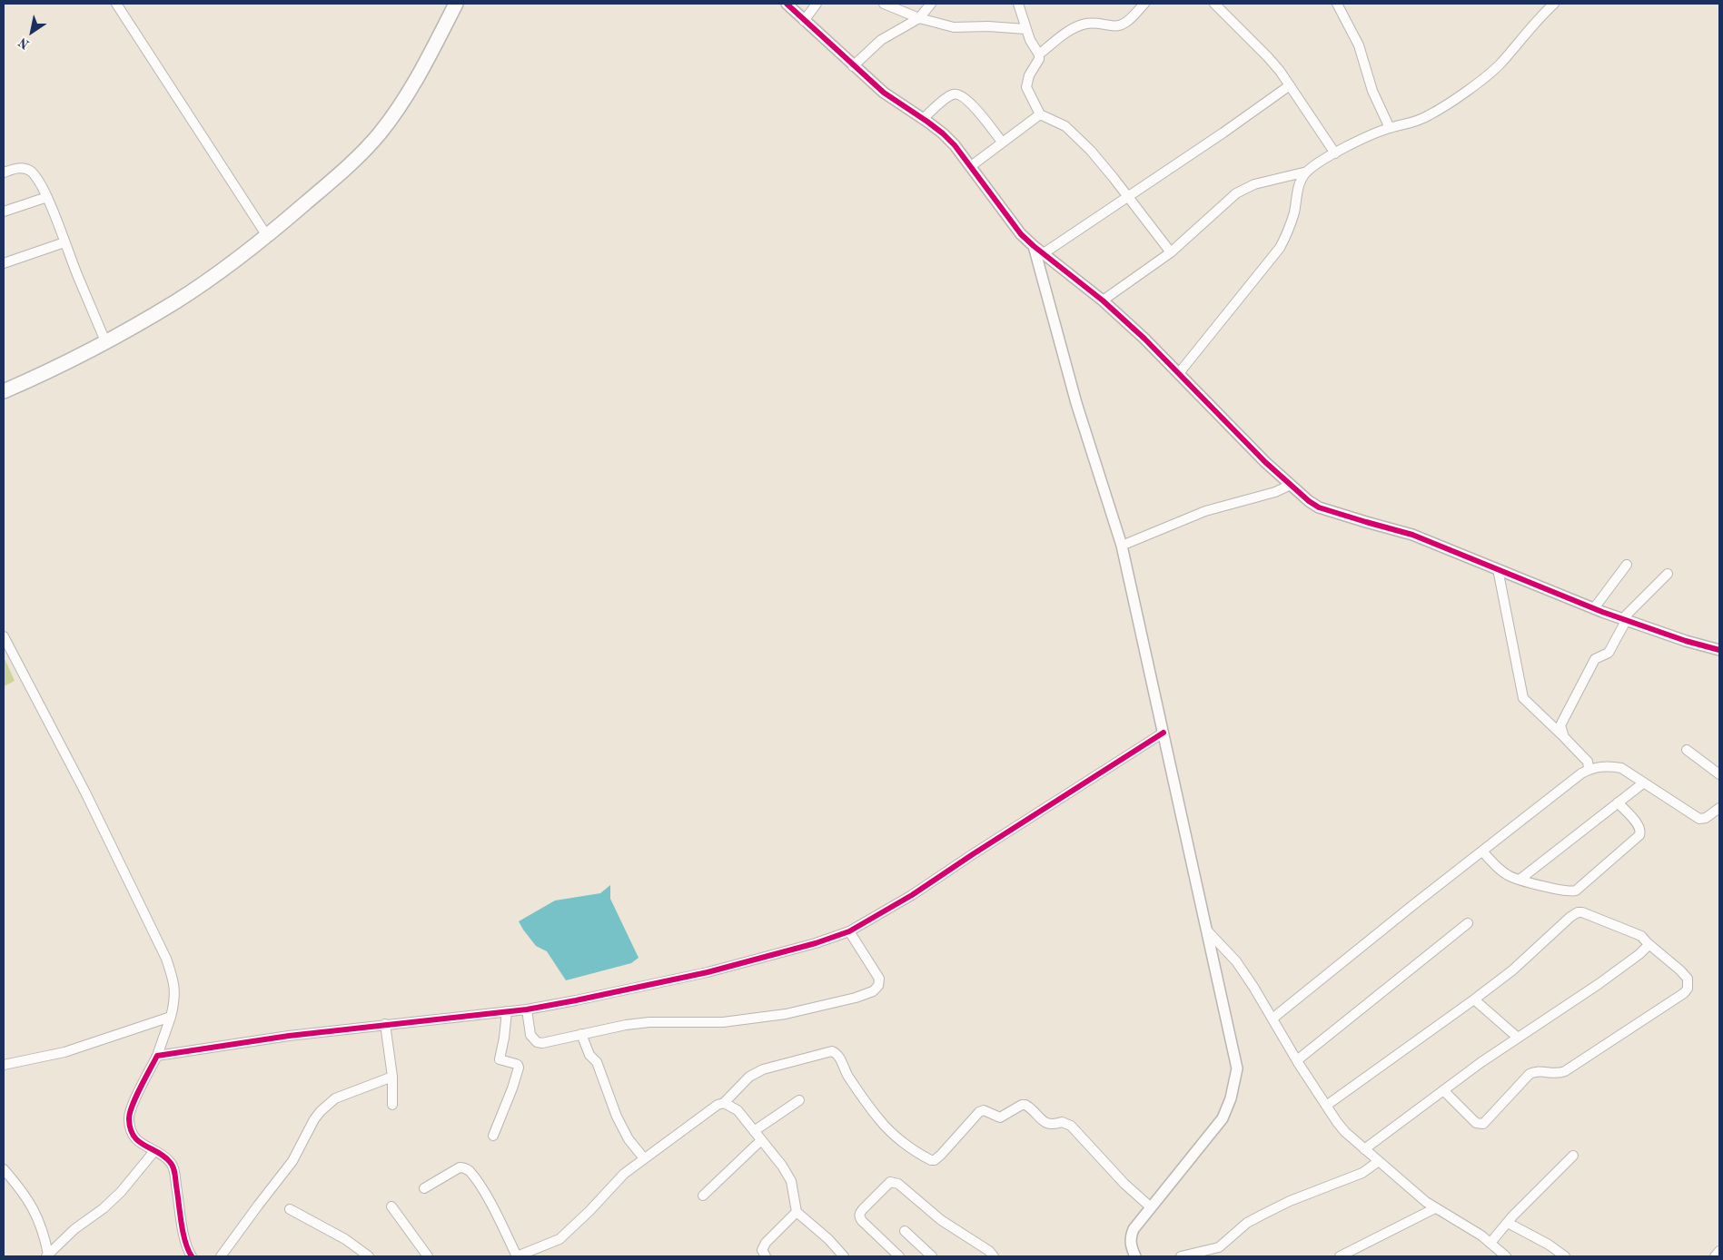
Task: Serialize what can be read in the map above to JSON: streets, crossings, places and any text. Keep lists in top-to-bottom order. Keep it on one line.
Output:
{"north":"bottom left"}
